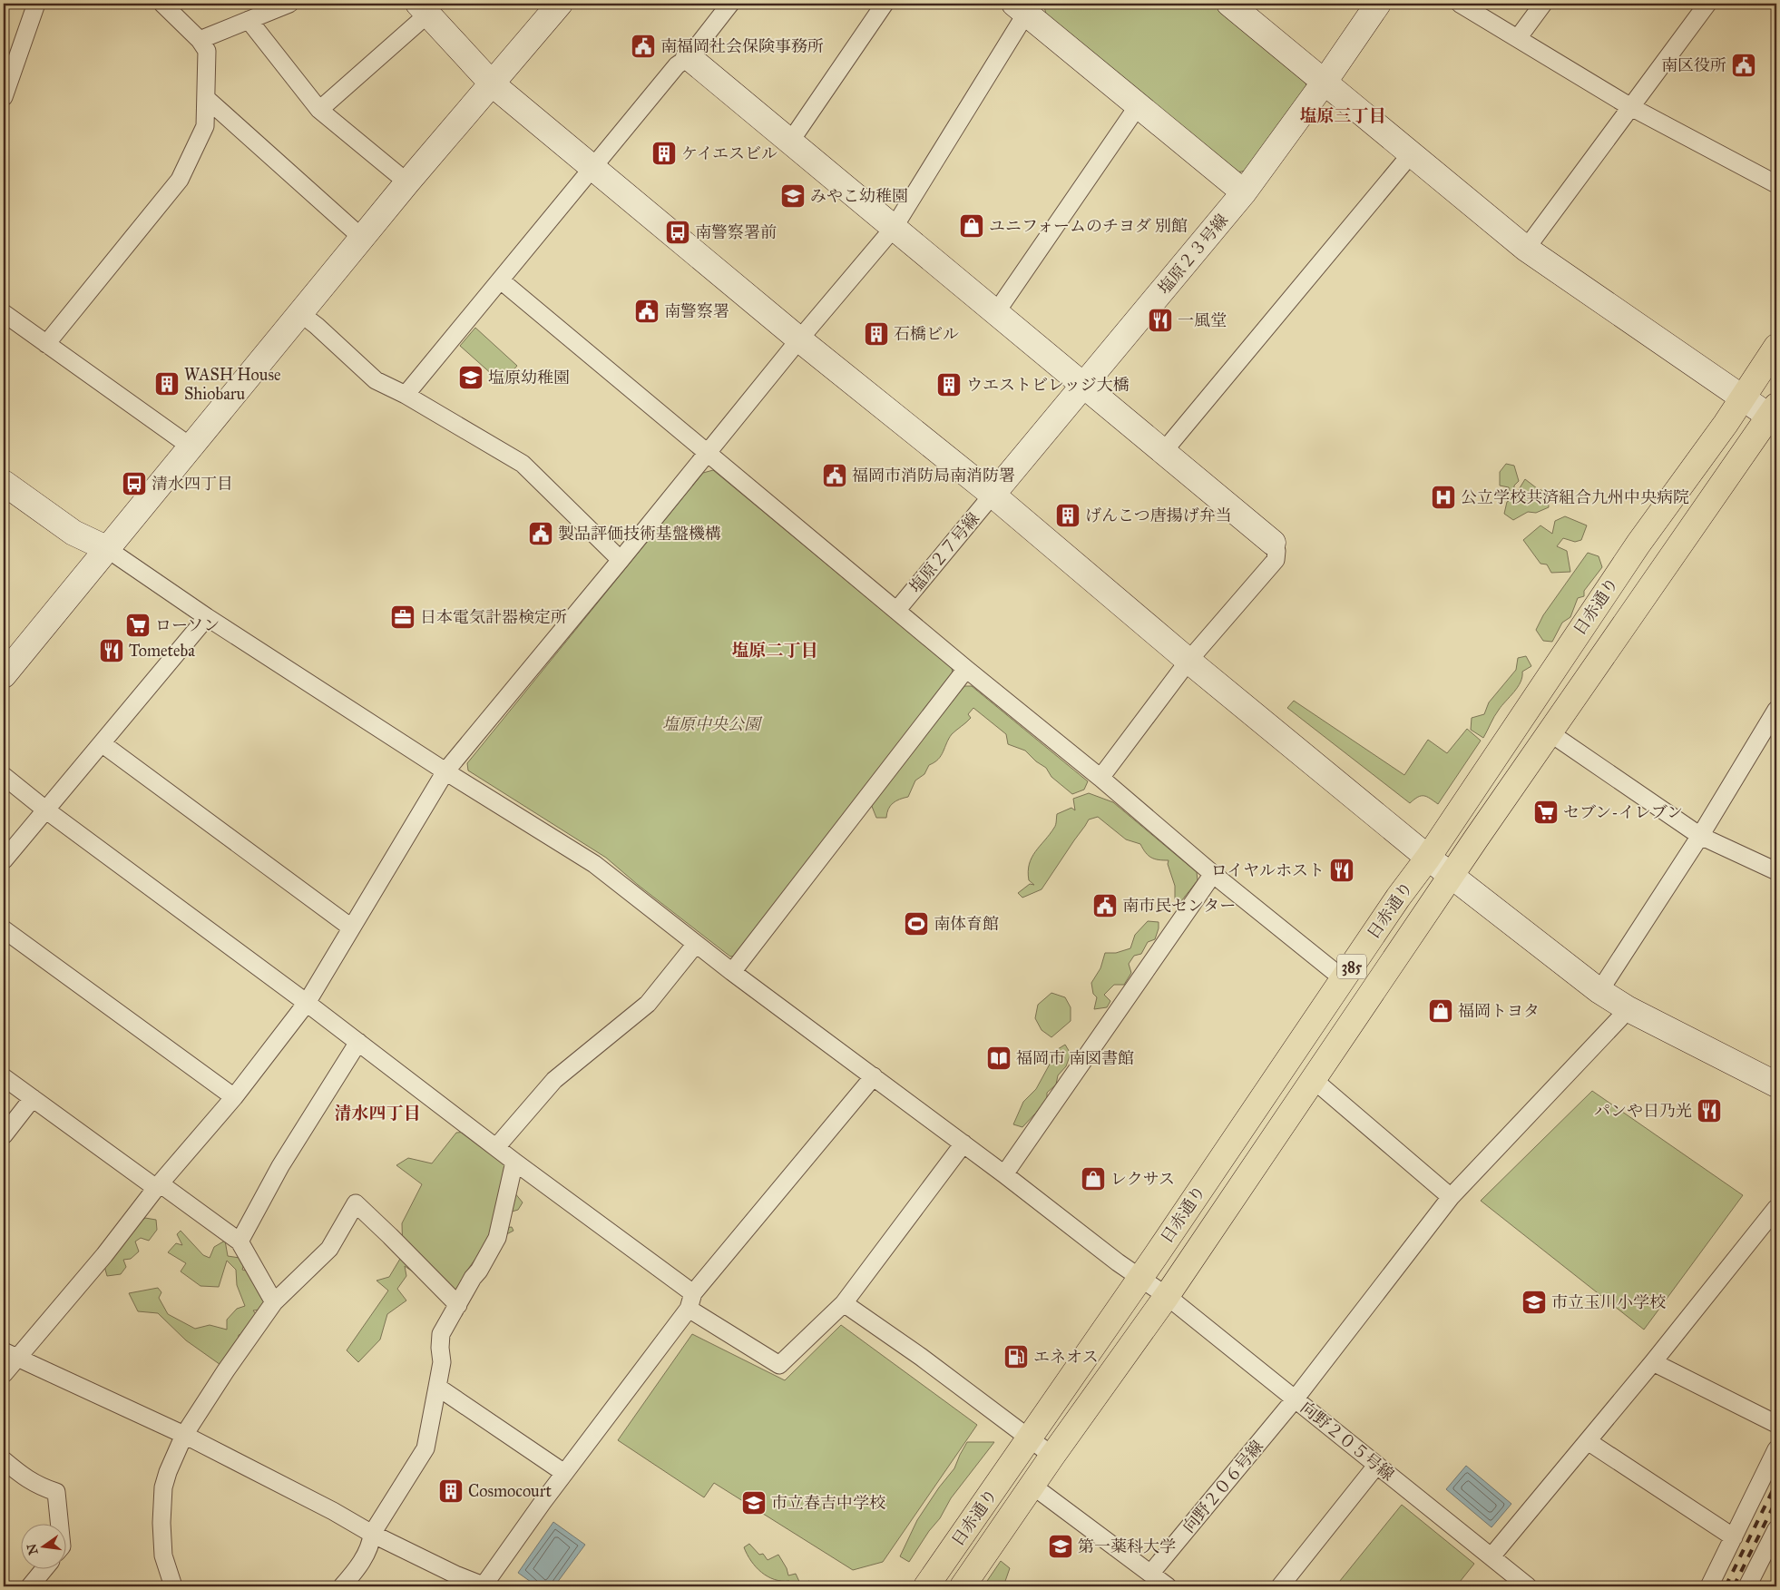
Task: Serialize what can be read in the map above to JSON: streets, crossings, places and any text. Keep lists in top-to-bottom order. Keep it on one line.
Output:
{"streets":{"highway":["日赤通り","385"],"street":["塩原２３号線","塩原２７号線","向野２０５号線","向野２０６号線"]},"crossings":[["塩原２３号線","塩原２７号線"],["日赤通り","向野２０５号線"],["向野２０５号線","向野２０６号線"]],"districts":["塩原三丁目","塩原二丁目","清水四丁目"],"parks":["塩原中央公園"],"places":{"public building":["南福岡社会保険事務所","南区役所","南警察署","福岡市消防局南消防署","製品評価技術基盤機構","南市民センター"],"building":["ケイエスビル","石橋ビル","WASH House Shiobaru","ウエストビレッジ大橋","げんこつ唐揚げ弁当","Cosmocourt"],"school or university":["みやこ幼稚園","塩原幼稚園","市立玉川小学校","市立春吉中学校","第一薬科大学"],"shop":["ユニフォームのチヨダ 別館","福岡トヨタ","レクサス"],"bus stop":["南警察署前","清水四丁目"],"restaurant":["一風堂","Tometeba","ロイヤルホスト","パンや日乃光"],"hospital":["公立学校共済組合九州中央病院"],"office":["日本電気計器検定所"],"supermarket":["ローソン","セブン-イレブン"],"sports":["南体育館"],"library":["福岡市 南図書館"],"fuel station":["エネオス"]},"north":"left"}
